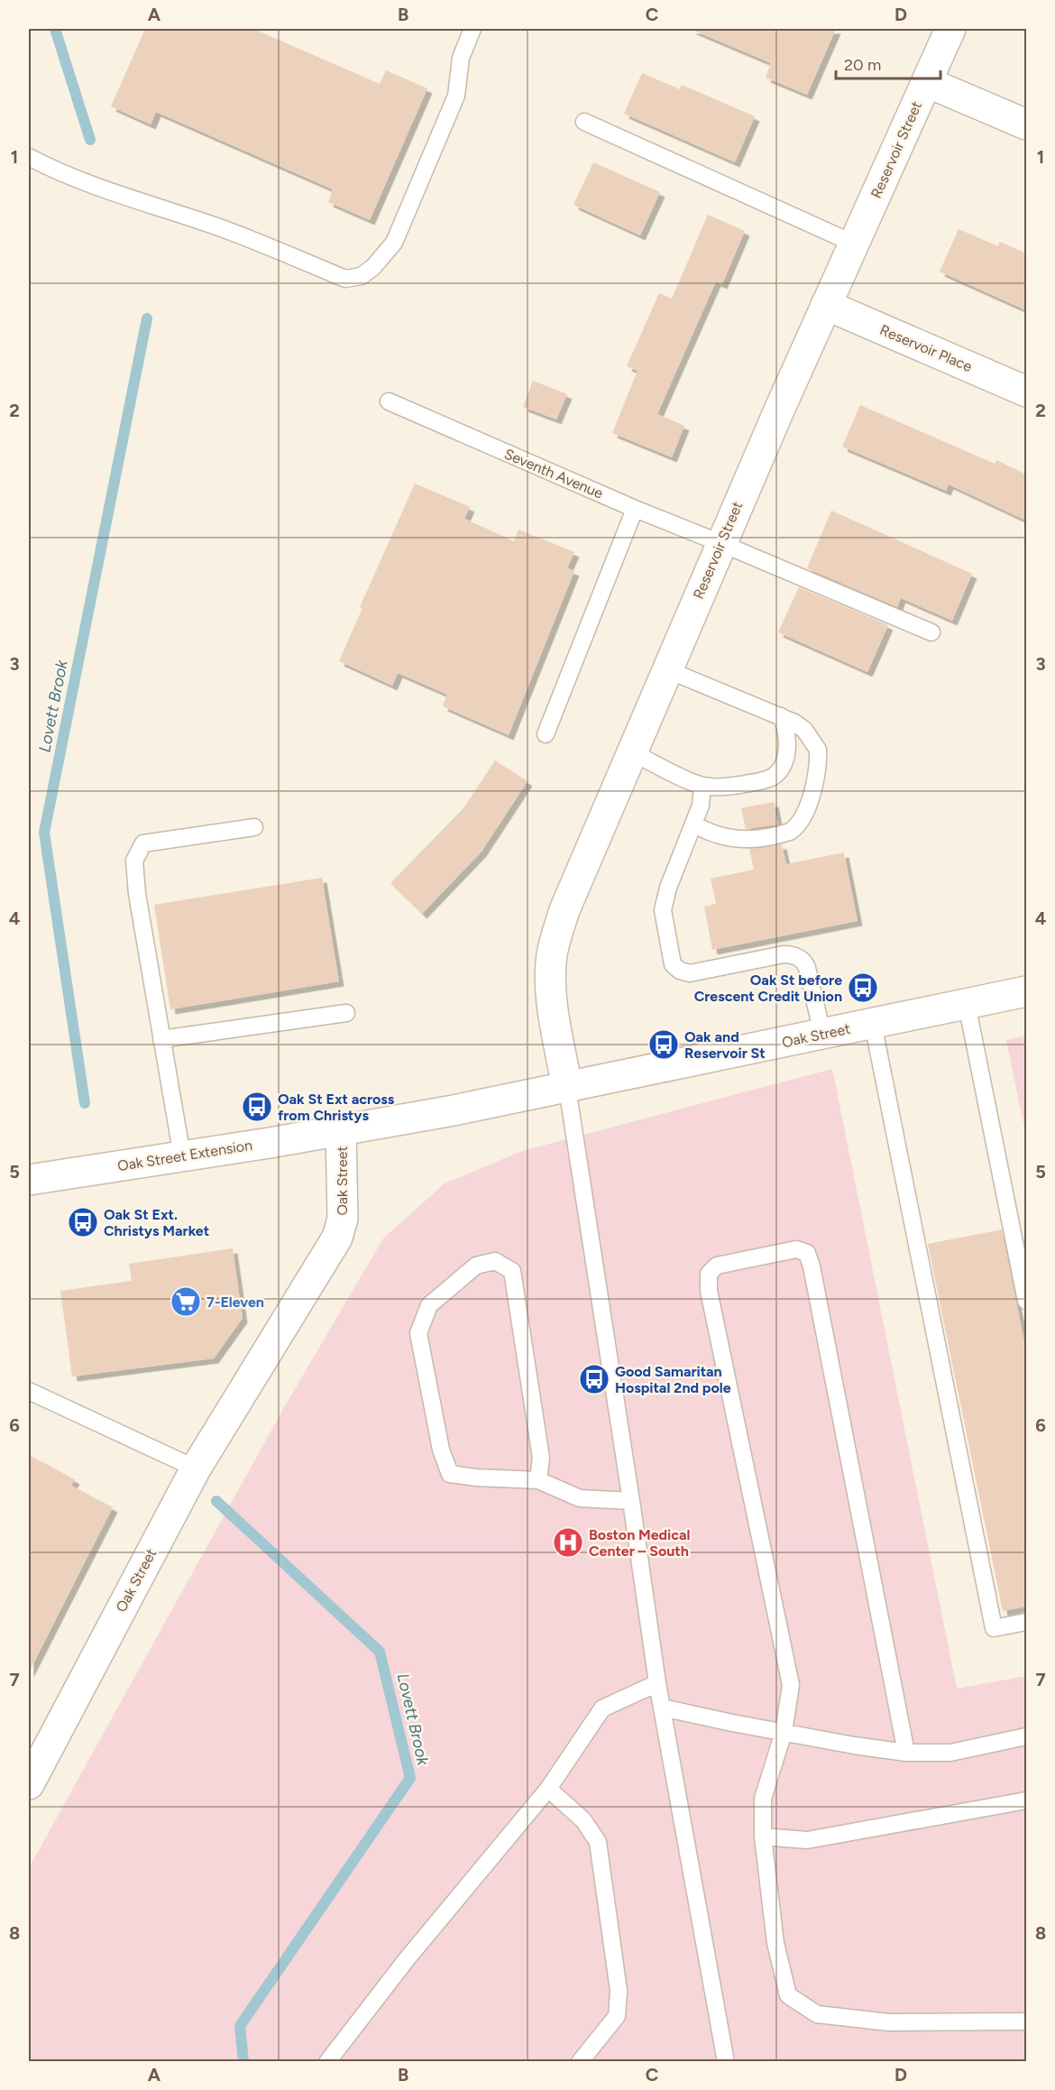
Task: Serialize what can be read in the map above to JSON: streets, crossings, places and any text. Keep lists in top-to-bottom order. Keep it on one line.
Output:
{"streets":{"street":["Reservoir Street","Reservoir Place","Oak Street","Oak Street Extension"],"lane":["Seventh Avenue"]},"crossings":[["Reservoir Street","Reservoir Place"],["Reservoir Street","Seventh Avenue"],["Reservoir Street","Oak Street"],["Oak Street","Oak Street Extension"]],"water":["Lovett Brook"],"places":{"bus stop":["Oak St before Crescent Credit Union","Oak and Reservoir St","Oak St Ext across from Christys","Oak St Ext. Christys Market","Good Samaritan Hospital 2nd pole"],"supermarket":["7-Eleven"],"hospital":["Boston Medical Center – South"]},"scale_bar":"20 m","grid":{"columns":["A","B","C","D"],"rows":["1","2","3","4","5","6","7","8"]}}
